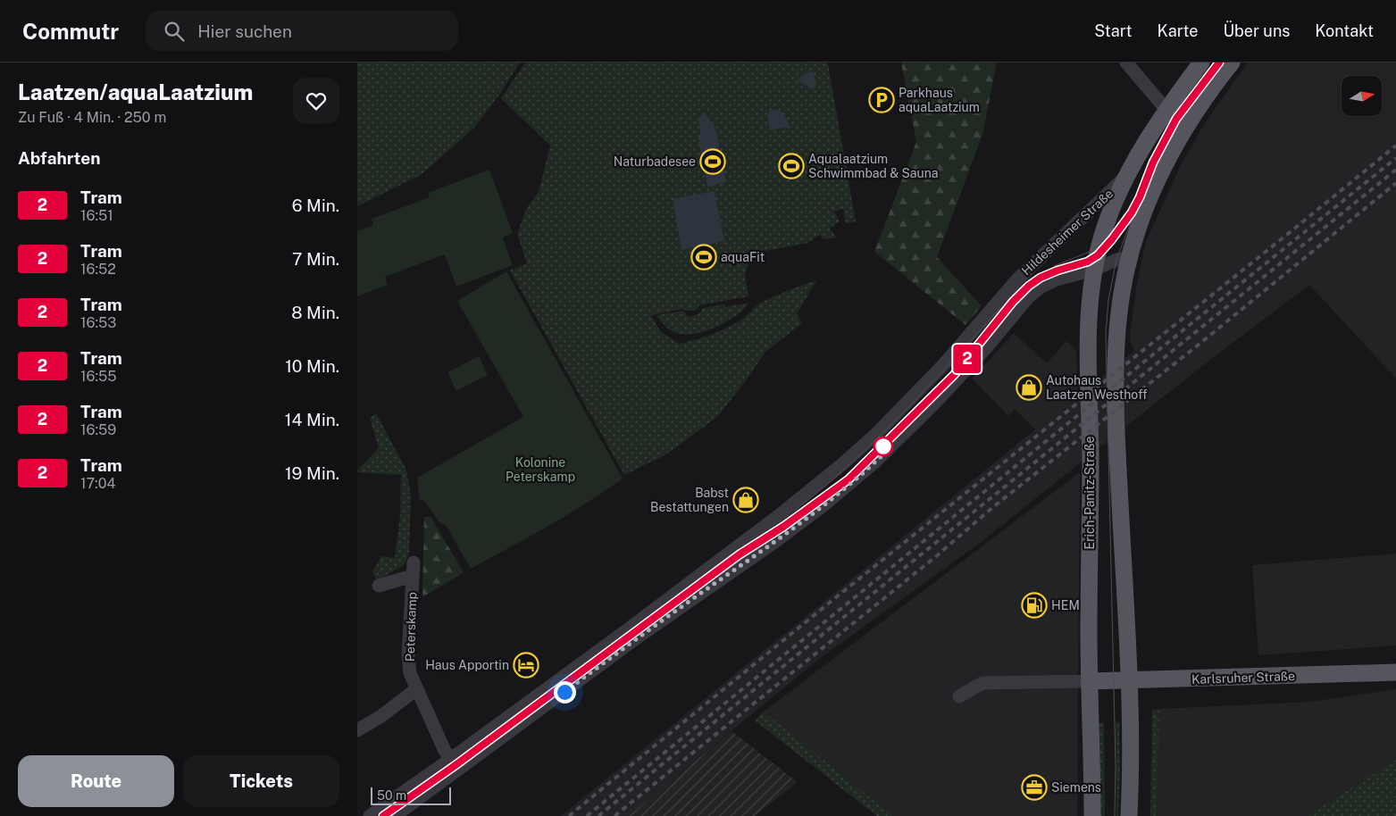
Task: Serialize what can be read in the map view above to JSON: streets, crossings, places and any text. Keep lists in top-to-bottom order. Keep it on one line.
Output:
{"streets":{"main road":["Hildesheimer Straße","Erich-Panitz-Straße","Karlsruher Straße"],"street":["Peterskamp"]},"crossings":[["Hildesheimer Straße","Erich-Panitz-Straße"],["Hildesheimer Straße","Peterskamp"],["Erich-Panitz-Straße","Karlsruher Straße"]],"parks":["Kolonine Peterskamp"],"places":{"parking":["Parkhaus aquaLaatzium"],"sports":["Naturbadesee","Aqualaatzium Schwimmbad & Sauna","aquaFit"],"shop":["Autohaus Laatzen Westhoff","Babst Bestattungen"],"fuel station":["HEM"],"hotel":["Haus Apportin"],"office":["Siemens"]},"lines":["tram line 2"],"scale_bar":"50 m","north":"right","page":{"header":"Commutr","search":"Hier suchen","nav":["Start","Karte","Über uns","Kontakt"],"heading":[["Laatzen/aquaLaatzium","Zu Fuß · 4 Min. · 250 m"],"Abfahrten"],"on_map":"2","list":[{"mark":"2","name":"Tram","note":"16:51","value":"6 Min."},{"mark":"2","name":"Tram","note":"16:52","value":"7 Min."},{"mark":"2","name":"Tram","note":"16:53","value":"8 Min."},{"mark":"2","name":"Tram","note":"16:55","value":"10 Min."},{"mark":"2","name":"Tram","note":"16:59","value":"14 Min."},{"mark":"2","name":"Tram","note":"17:04","value":"19 Min."}],"buttons":["Route","Tickets"],"scale":"50 m"}}
